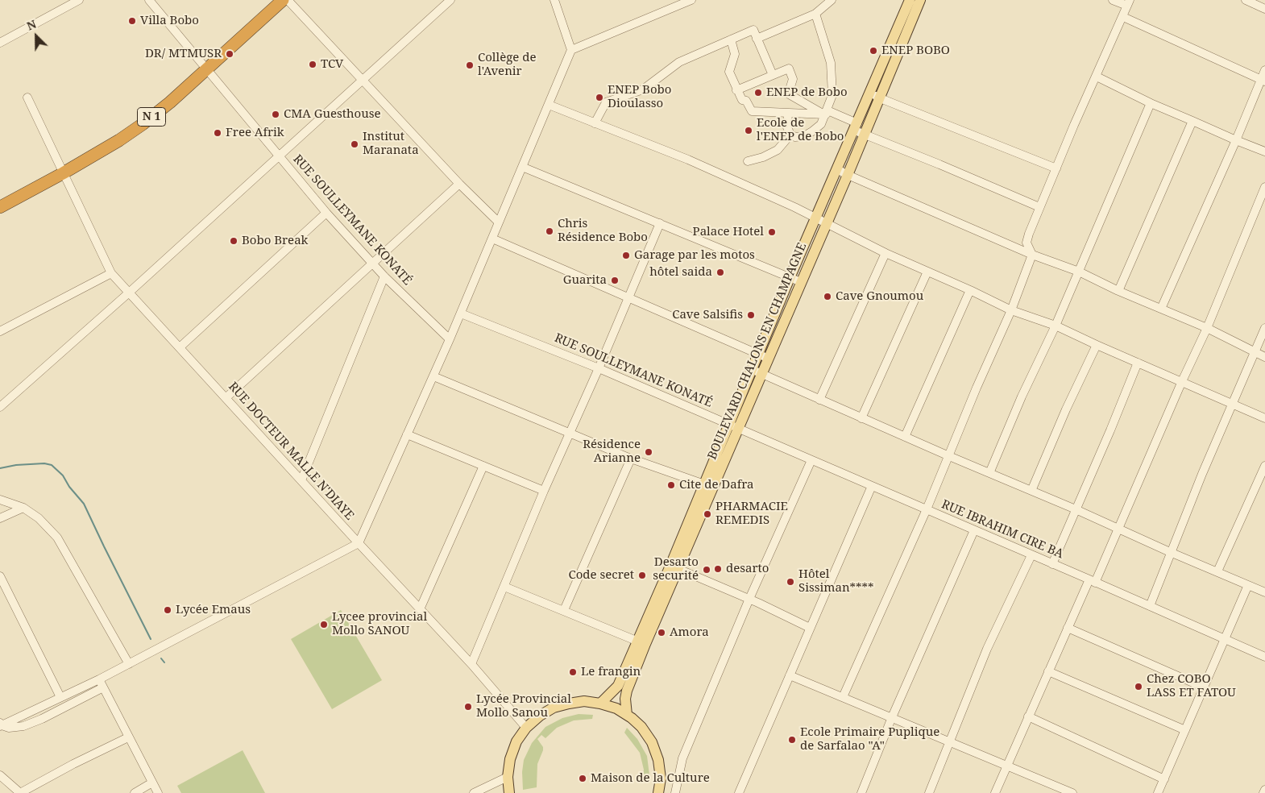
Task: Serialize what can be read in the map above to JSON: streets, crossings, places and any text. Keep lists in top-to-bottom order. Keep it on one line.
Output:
{"streets":{"highway":["N 1"],"main road":["BOULEVARD CHALONS EN CHAMPAGNE"],"street":["RUE SOULLEYMANE KONATÉ","RUE DOCTEUR MALLE N'DIAYE","RUE IBRAHIM CIRE BA"]},"crossings":[["N 1","RUE SOULLEYMANE KONATÉ"],["N 1","RUE DOCTEUR MALLE N'DIAYE"],["RUE SOULLEYMANE KONATÉ","BOULEVARD CHALONS EN CHAMPAGNE"],["RUE SOULLEYMANE KONATÉ","RUE IBRAHIM CIRE BA"],["BOULEVARD CHALONS EN CHAMPAGNE","RUE IBRAHIM CIRE BA"]],"places":["Villa Bobo","ENEP BOBO","DR/ MTMUSR","TCV","Collège de l'Avenir","ENEP de Bobo","ENEP Bobo Dioulasso","CMA Guesthouse","Ecole de l'ENEP de Bobo","Free Afrik","Institut Maranata","Chris Résidence Bobo","Palace Hotel","Bobo Break","Garage par les motos","hôtel saida","Guarita","Cave Gnoumou","Cave Salsifis","Résidence Arianne","Cite de Dafra","PHARMACIE REMEDIS","desarto","Desarto securité","Code secret","Hôtel Sissiman****","Lycée Emaus","Lycee provincial Mollo SANOU","Amora","Le frangin","Chez COBO LASS ET FATOU","Lycée Provincial Mollo Sanou","Ecole Primaire Puplique de Sarfalao \"A\"","Maison de la Culture"],"north":"top left"}
